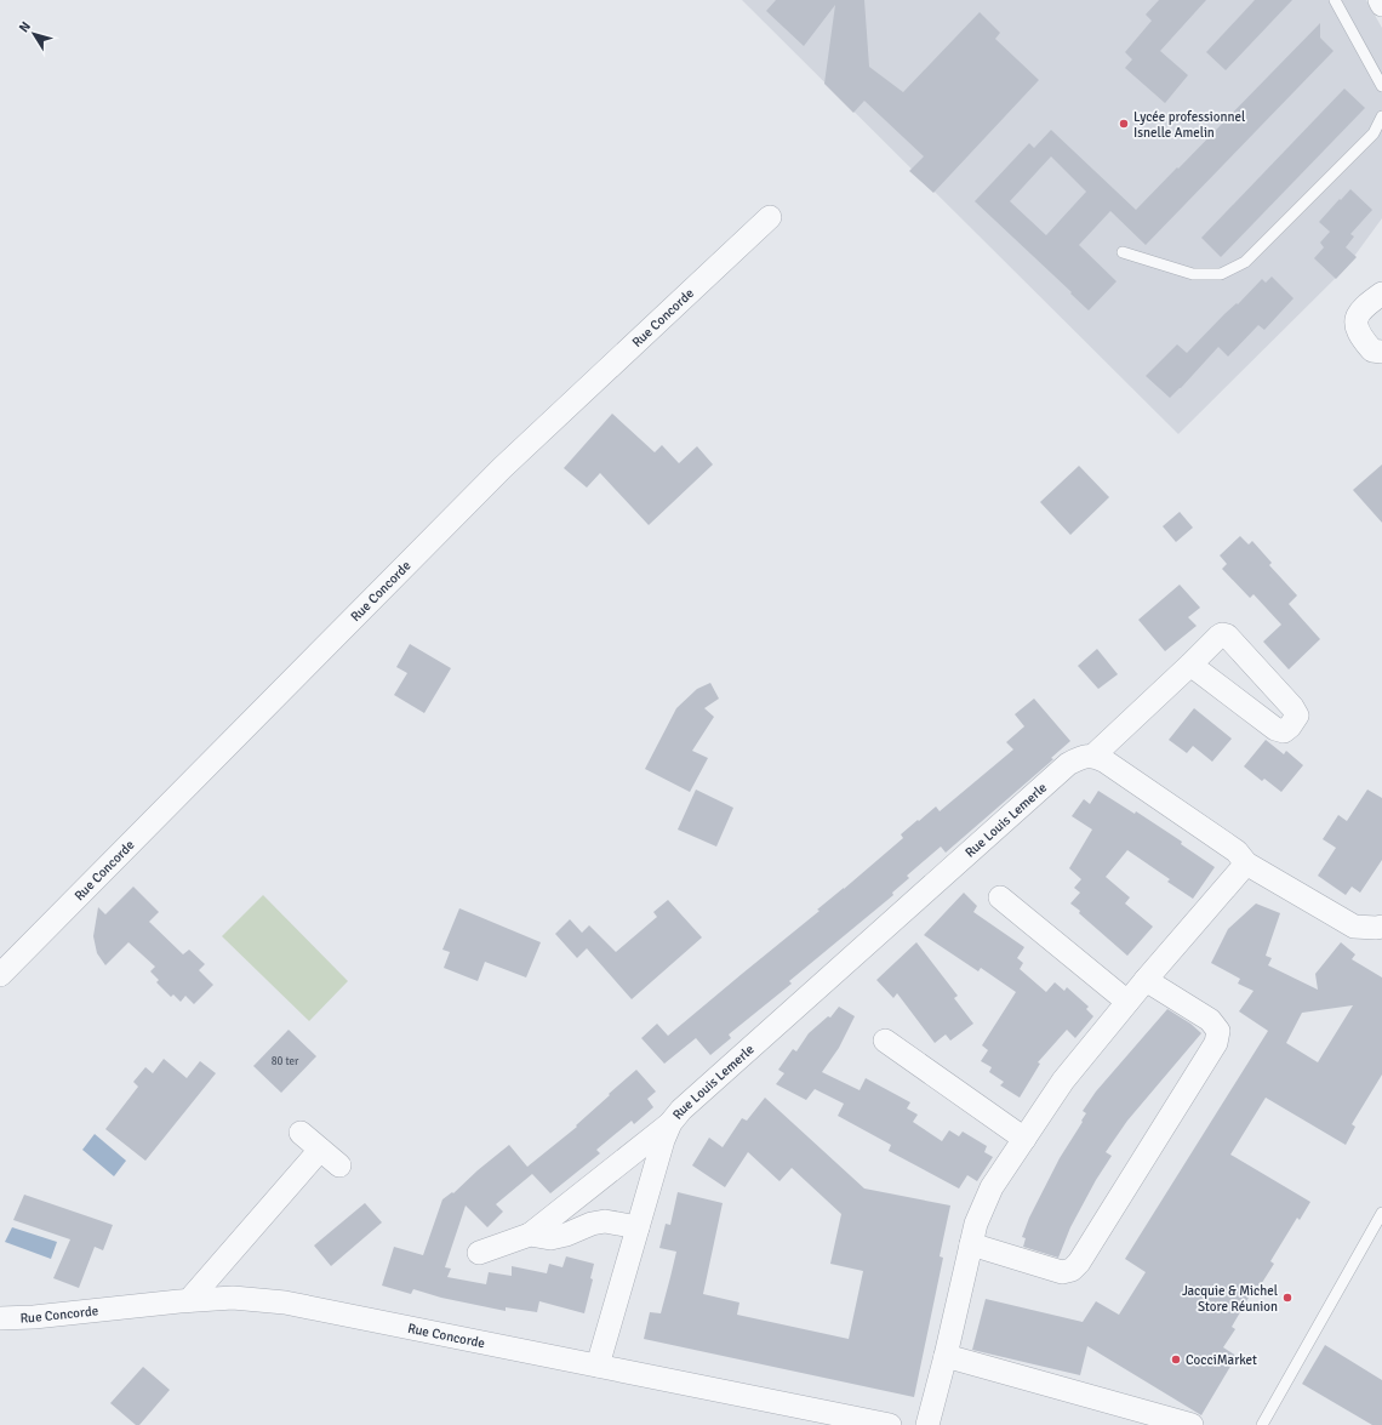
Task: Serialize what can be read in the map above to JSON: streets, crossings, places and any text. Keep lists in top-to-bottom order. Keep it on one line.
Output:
{"streets":{"street":["Rue Concorde","Rue Louis Lemerle"]},"crossings":[["Rue Concorde","Rue Louis Lemerle"]],"places":["Lycée professionnel Isnelle Amelin","Jacquie & Michel Store Réunion","CocciMarket"],"house_numbers":["80 ter"],"north":"top left"}
